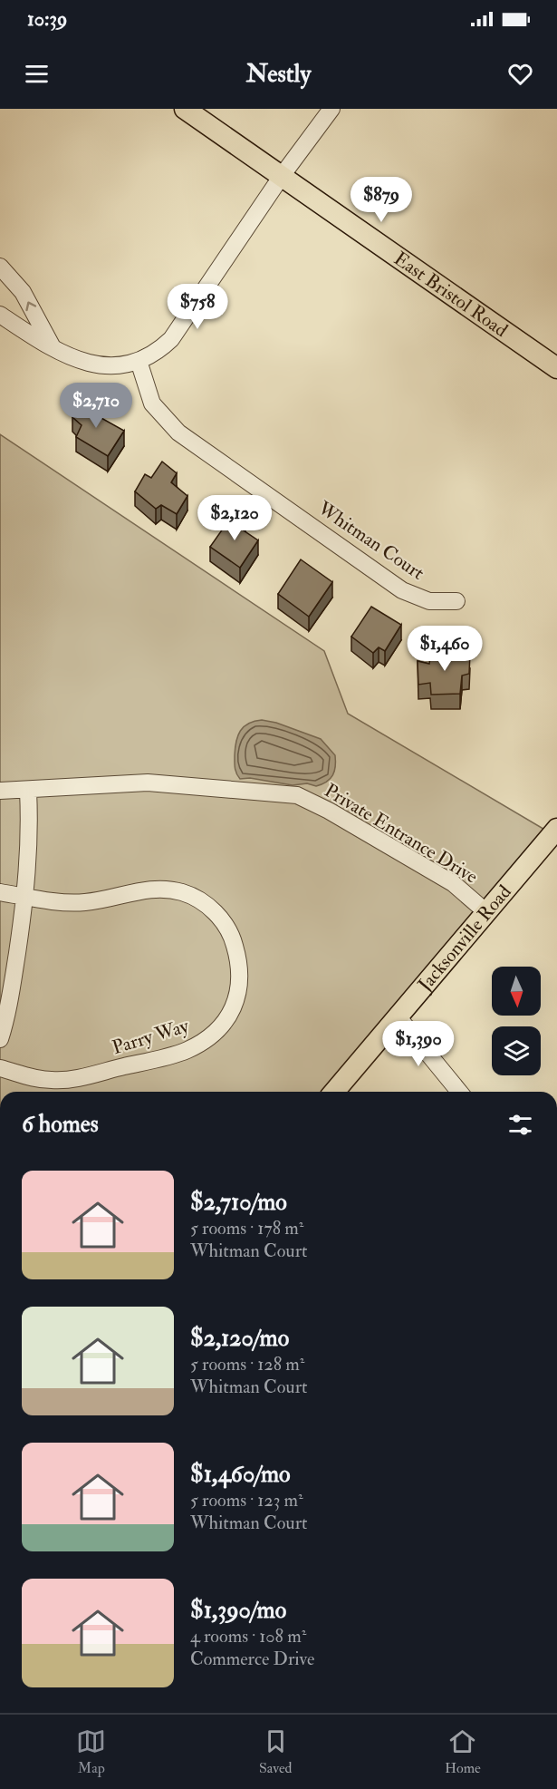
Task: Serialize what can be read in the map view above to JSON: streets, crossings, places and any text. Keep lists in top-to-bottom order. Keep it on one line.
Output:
{"streets":{"main road":["East Bristol Road","Jacksonville Road"],"street":["Whitman Court","Private Entrance Drive","Parry Way"]},"crossings":[["Private Entrance Drive","Jacksonville Road"]],"north":"bottom","page":{"status":"10:39","header":"Nestly","price":["$879","$758","$2,710","$2,120","$1,460","$1,390"],"heading":"6 homes","list":[{"name":"$2,710/mo","note":"5 rooms · 178 m² · Whitman Court"},{"name":"$2,120/mo","note":"5 rooms · 128 m² · Whitman Court"},{"name":"$1,460/mo","note":"5 rooms · 123 m² · Whitman Court"},{"name":"$1,390/mo","note":"4 rooms · 108 m² · Commerce Drive"}],"tabs":["Map","Saved","Home"]}}
